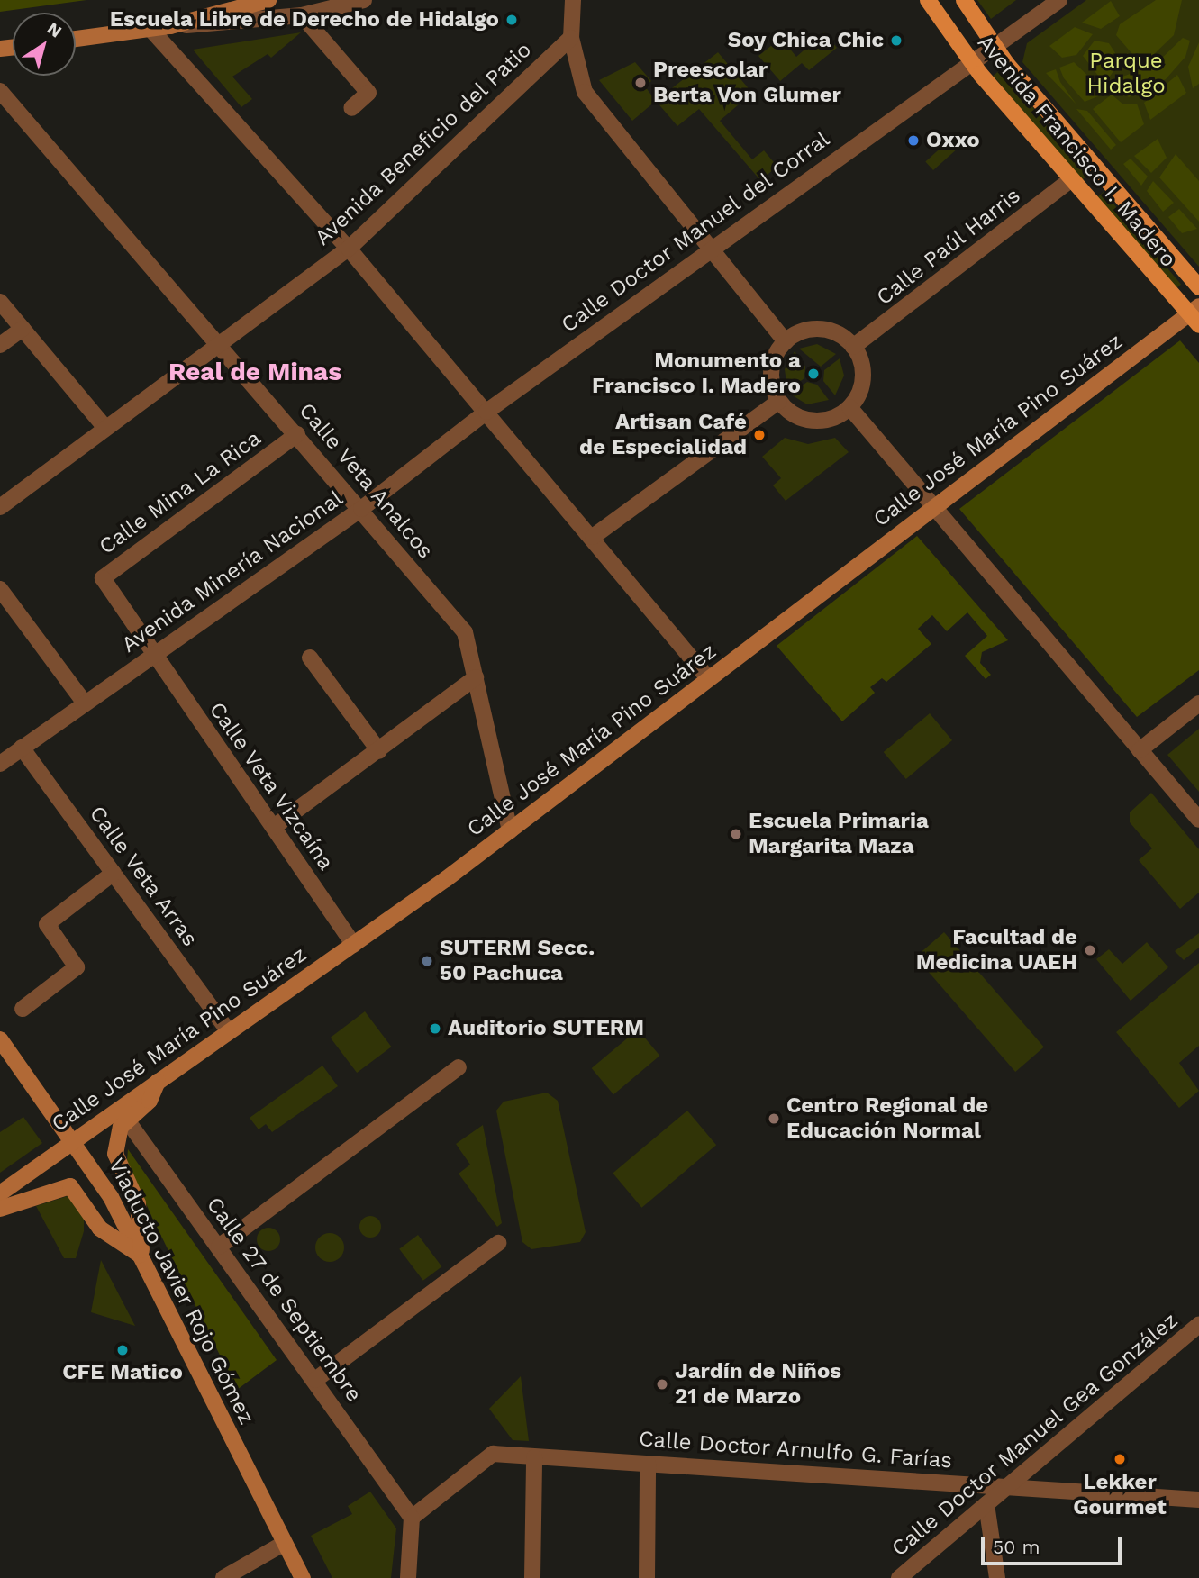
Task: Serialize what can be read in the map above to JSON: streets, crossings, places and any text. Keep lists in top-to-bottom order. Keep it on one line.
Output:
{"streets":{"main road":["Avenida Francisco I. Madero","Calle José María Pino Suárez","Viaducto Javier Rojo Gómez"],"street":["Avenida Beneficio del Patio","Calle Doctor Manuel del Corral","Calle Paúl Harris","Calle Veta Analcos","Calle Mina La Rica","Avenida Minería Nacional","Calle Veta Vizcaína","Calle Veta Arras","Calle 27 de Septiembre","Calle Doctor Manuel Gea González","Calle Doctor Arnulfo G. Farías"]},"crossings":[["Avenida Beneficio del Patio","Calle Veta Analcos"],["Avenida Francisco I. Madero","Calle Doctor Manuel del Corral"],["Avenida Francisco I. Madero","Calle Paúl Harris"],["Avenida Francisco I. Madero","Calle José María Pino Suárez"],["Calle Doctor Manuel del Corral","Avenida Minería Nacional"],["Calle José María Pino Suárez","Calle Veta Analcos"],["Calle José María Pino Suárez","Calle Veta Vizcaína"],["Calle José María Pino Suárez","Calle Veta Arras"],["Calle José María Pino Suárez","Viaducto Javier Rojo Gómez"],["Calle José María Pino Suárez","Calle 27 de Septiembre"],["Calle Veta Analcos","Calle Mina La Rica"],["Calle Veta Analcos","Avenida Minería Nacional"],["Calle Mina La Rica","Avenida Minería Nacional"],["Calle Mina La Rica","Calle Veta Vizcaína"],["Avenida Minería Nacional","Calle Veta Vizcaína"],["Avenida Minería Nacional","Calle Veta Arras"],["Calle 27 de Septiembre","Calle Doctor Arnulfo G. Farías"],["Calle Doctor Manuel Gea González","Calle Doctor Arnulfo G. Farías"]],"districts":["Real de Minas"],"parks":["Parque Hidalgo"],"places":["Escuela Libre de Derecho de Hidalgo","Soy Chica Chic","Preescolar Berta Von Glumer","Oxxo","Monumento a Francisco I. Madero","Artisan Café de Especialidad","Escuela Primaria Margarita Maza","Facultad de Medicina UAEH","SUTERM Secc. 50 Pachuca","Auditorio SUTERM","Centro Regional de Educación Normal","CFE Matico","Jardín de Niños 21 de Marzo","Lekker Gourmet"],"scale_bar":"50 m","north":"top right"}
